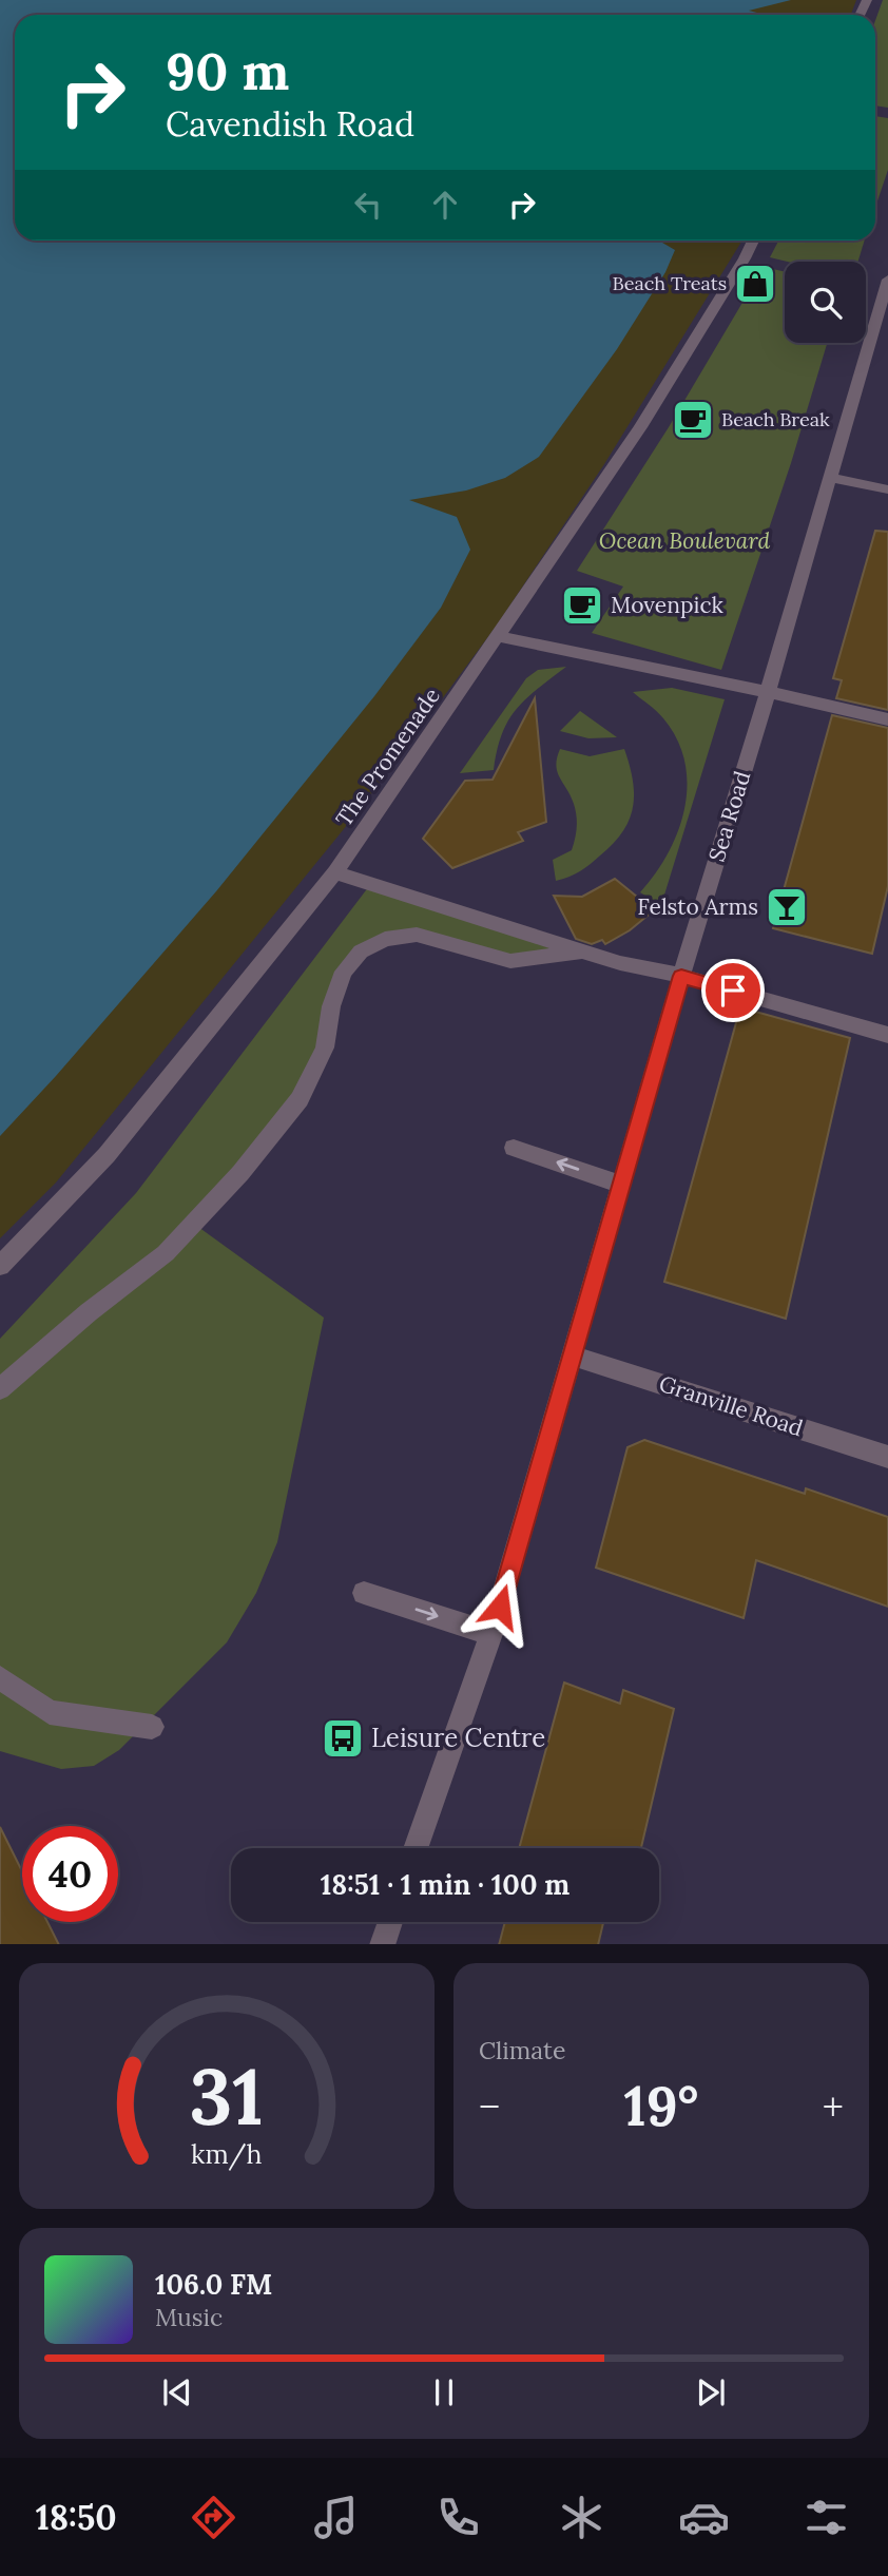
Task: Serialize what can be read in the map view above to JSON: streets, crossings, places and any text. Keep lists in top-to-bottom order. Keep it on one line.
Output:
{"streets":{"street":["The Promenade","Sea Road","Granville Road"]},"crossings":[["Sea Road","Granville Road"]],"parks":["Ocean Boulevard"],"places":{"shop":["Beach Treats"],"cafe":["Beach Break","Movenpick"],"bar":["Felsto Arms"],"bus stop":["Leisure Centre"]},"page":{"turn":["90 m","Cavendish Road"],"limit":"40","trip":"18:51 · 1 min · 100 m","tile":"Climate","heat":["−","19°","+"],"song":["106.0 FM","Music"],"tabs":"18:50","gauge":["31","km/h"]}}
